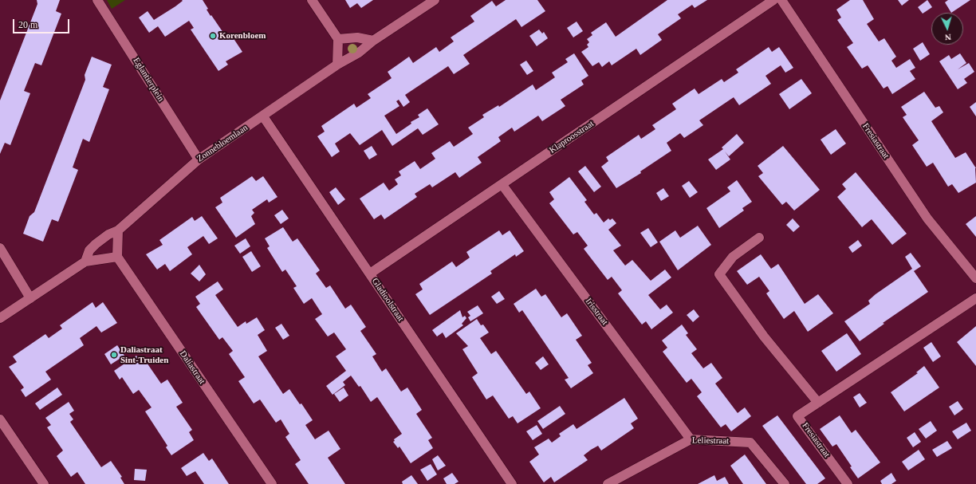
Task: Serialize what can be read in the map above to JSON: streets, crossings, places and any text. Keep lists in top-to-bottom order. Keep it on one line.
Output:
{"streets":{"street":["Eglantierplein","Klaproosstraat","Fresiastraat","Zonnebloemlaan","Gladioolstraat","Irisstraat","Daliastraat","Leliestraat"]},"crossings":[["Eglantierplein","Zonnebloemlaan"],["Klaproosstraat","Gladioolstraat"],["Klaproosstraat","Irisstraat"],["Zonnebloemlaan","Gladioolstraat"],["Irisstraat","Leliestraat"]],"places":["Korenbloem","Daliastraat Sint-Truiden"],"scale_bar":"20 m","north":"bottom"}
